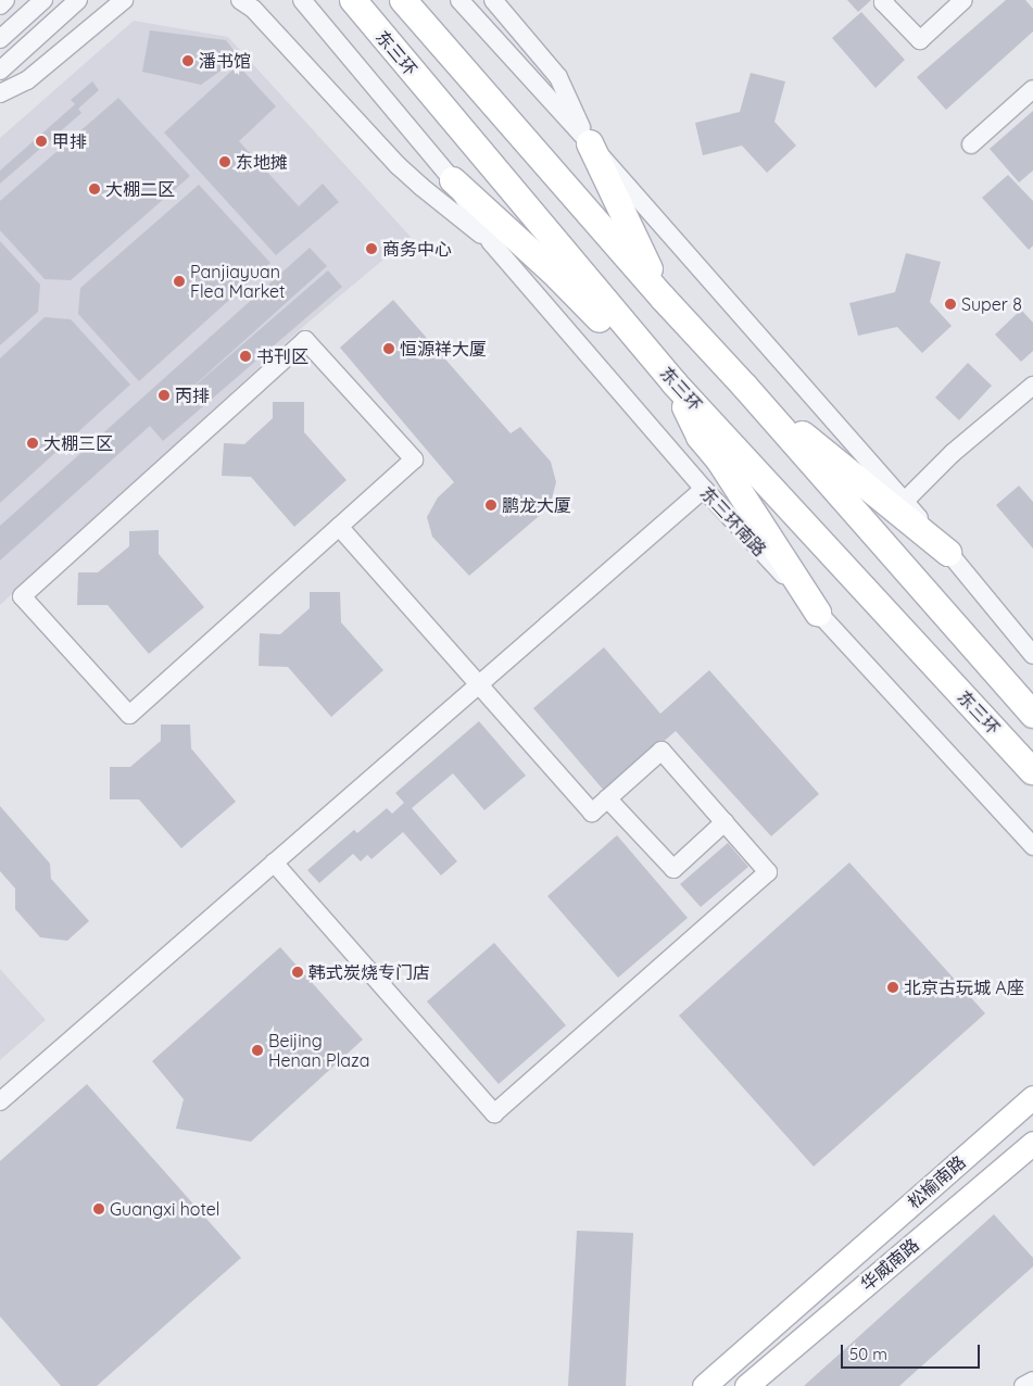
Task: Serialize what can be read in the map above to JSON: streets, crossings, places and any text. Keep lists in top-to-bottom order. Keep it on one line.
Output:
{"streets":{"highway":["东三环"],"main road":["松榆南路","华威南路"],"street":["东三环南路"]},"places":["潘书馆","甲排","东地摊","大棚二区","商务中心","Panjiayuan Flea Market","Super 8","恒源祥大厦","书刊区","丙排","大棚三区","鹏龙大厦","韩式炭烧专门店","北京古玩城 A座","Beijing Henan Plaza","Guangxi hotel"],"scale_bar":"50 m"}
